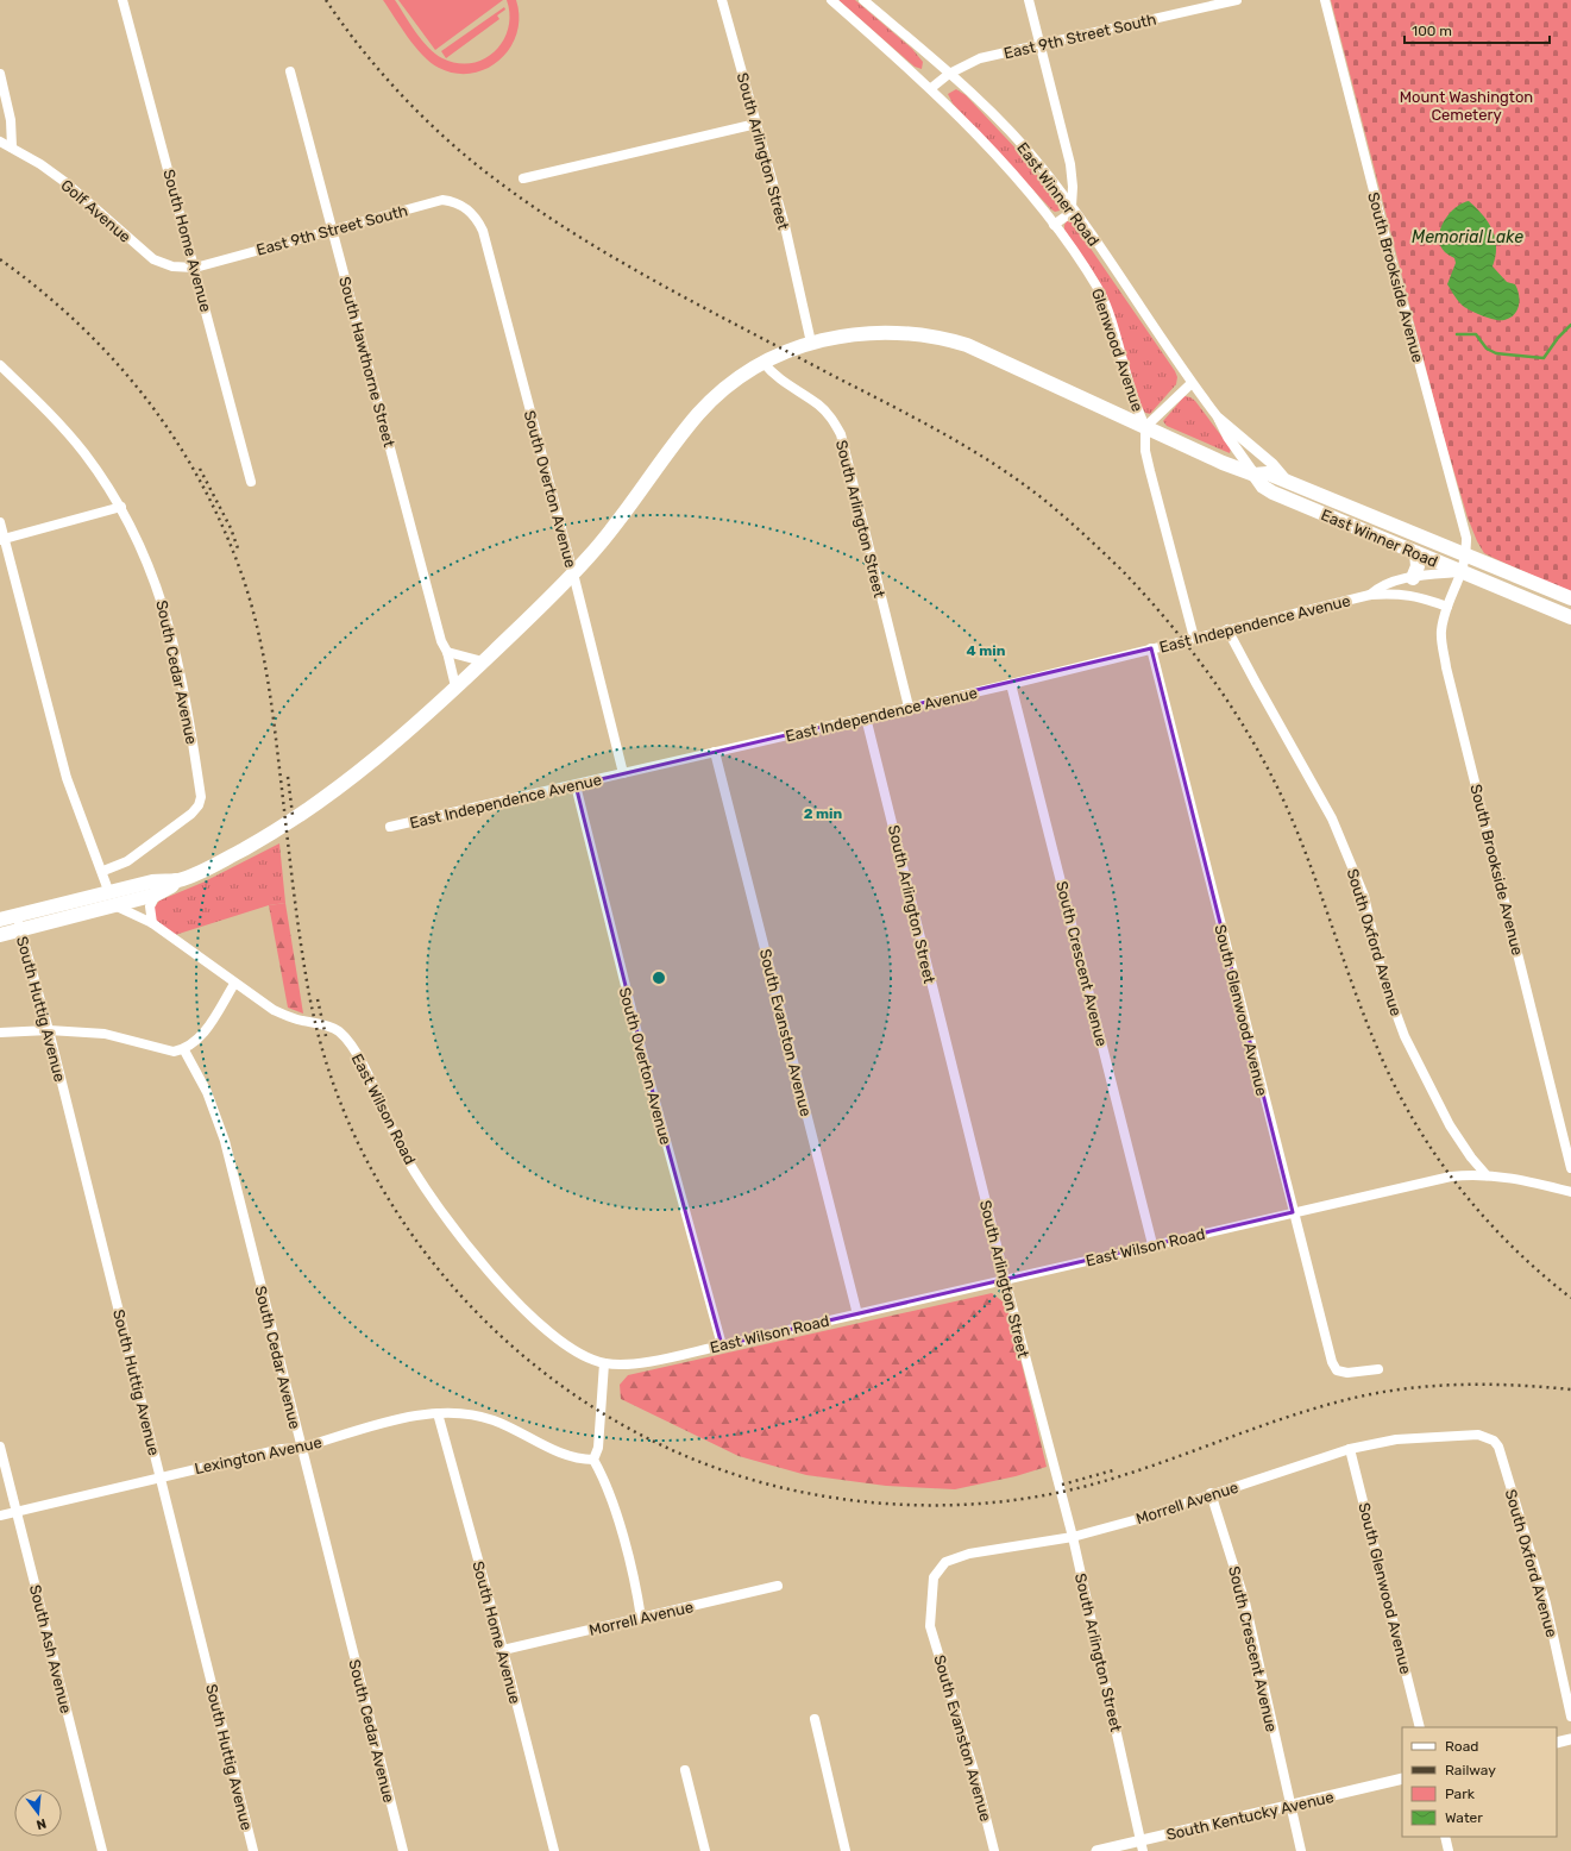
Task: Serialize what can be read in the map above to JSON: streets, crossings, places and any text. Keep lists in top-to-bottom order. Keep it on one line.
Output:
{"streets":{"main road":["East Winner Road"],"street":["East 9th Street South","South Arlington Street","Golf Avenue","South Home Avenue","South Brookside Avenue","Glenwood Avenue","South Hawthorne Street","South Overton Avenue","East Independence Avenue","South Cedar Avenue","South Oxford Avenue","South Crescent Avenue","South Huttig Avenue","South Glenwood Avenue","South Evanston Avenue","East Wilson Road","Lexington Avenue","Morrell Avenue","South Ash Avenue","South Kentucky Avenue"]},"crossings":[["East 9th Street South","East Winner Road"],["East 9th Street South","Golf Avenue"],["East 9th Street South","South Home Avenue"],["East 9th Street South","South Hawthorne Street"],["East 9th Street South","South Overton Avenue"],["South Arlington Street","East Independence Avenue"],["South Arlington Street","East Wilson Road"],["South Arlington Street","Morrell Avenue"],["South Arlington Street","South Kentucky Avenue"],["East Winner Road","South Brookside Avenue"],["East Winner Road","Glenwood Avenue"],["East Winner Road","East Independence Avenue"],["Golf Avenue","South Home Avenue"],["South Home Avenue","Lexington Avenue"],["South Home Avenue","Morrell Avenue"],["South Brookside Avenue","East Independence Avenue"],["South Overton Avenue","East Independence Avenue"],["South Overton Avenue","East Wilson Road"],["East Independence Avenue","South Oxford Avenue"],["East Independence Avenue","South Crescent Avenue"],["East Independence Avenue","South Glenwood Avenue"],["East Independence Avenue","South Evanston Avenue"],["South Cedar Avenue","Lexington Avenue"],["South Oxford Avenue","East Wilson Road"],["South Oxford Avenue","Morrell Avenue"],["South Crescent Avenue","East Wilson Road"],["South Crescent Avenue","Morrell Avenue"],["South Crescent Avenue","South Kentucky Avenue"],["South Huttig Avenue","Lexington Avenue"],["South Glenwood Avenue","East Wilson Road"],["South Glenwood Avenue","Morrell Avenue"],["South Evanston Avenue","East Wilson Road"],["South Evanston Avenue","Morrell Avenue"],["Lexington Avenue","South Ash Avenue"]],"water":["Memorial Lake"],"parks":["Mount Washington Cemetery"],"legend":["Road","Railway","Park","Water"],"scale_bar":"100 m","north":"bottom","rings":["4 min","2 min"]}
